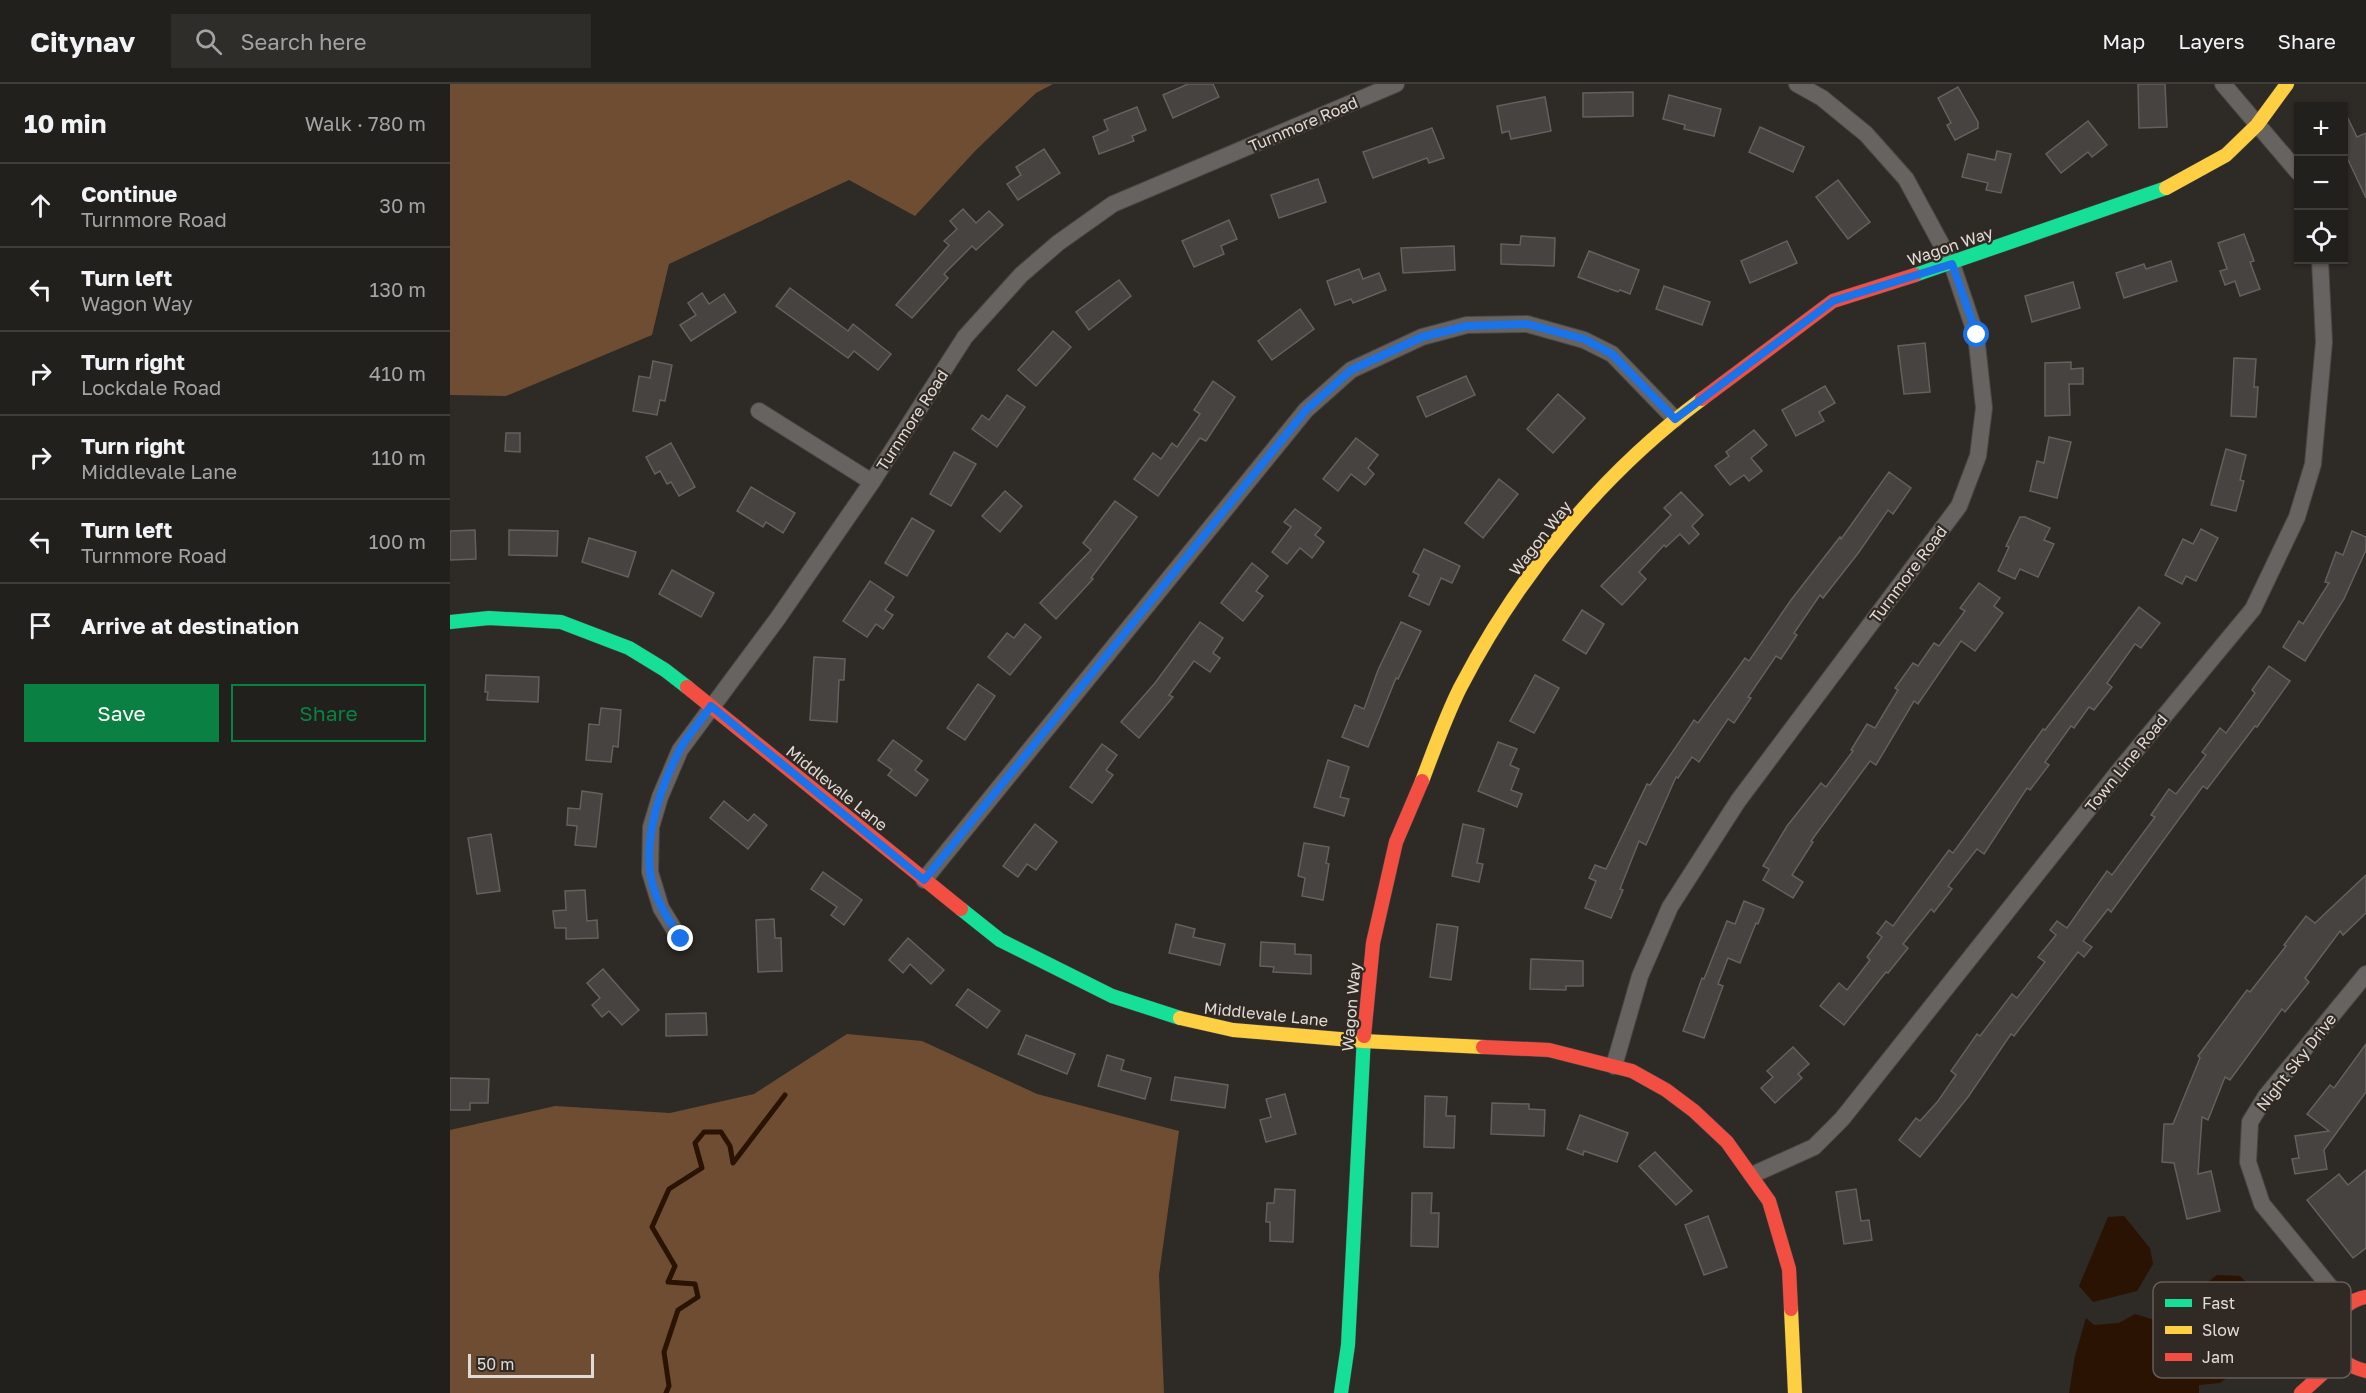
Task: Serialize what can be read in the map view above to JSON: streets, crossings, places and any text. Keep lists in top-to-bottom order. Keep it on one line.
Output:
{"streets":{"street":["Turnmore Road","Wagon Way","Town Line Road","Middlevale Lane","Night Sky Drive"]},"crossings":[["Turnmore Road","Wagon Way"],["Turnmore Road","Middlevale Lane"],["Wagon Way","Middlevale Lane"],["Town Line Road","Middlevale Lane"]],"legend":["Fast","Slow","Jam"],"scale_bar":"50 m","page":{"header":"Citynav","search":"Search here","nav":["Map","Layers","Share"],"heading":["10 min","Walk · 780 m"],"map_buttons":["+","−"],"list":[["Continue","Turnmore Road","30 m"],["Turn left","Wagon Way","130 m"],["Turn right","Lockdale Road","410 m"],["Turn right","Middlevale Lane","110 m"],["Turn left","Turnmore Road","100 m"],"Arrive at destination"],"buttons":["Save","Share"],"scale":"50 m"}}
